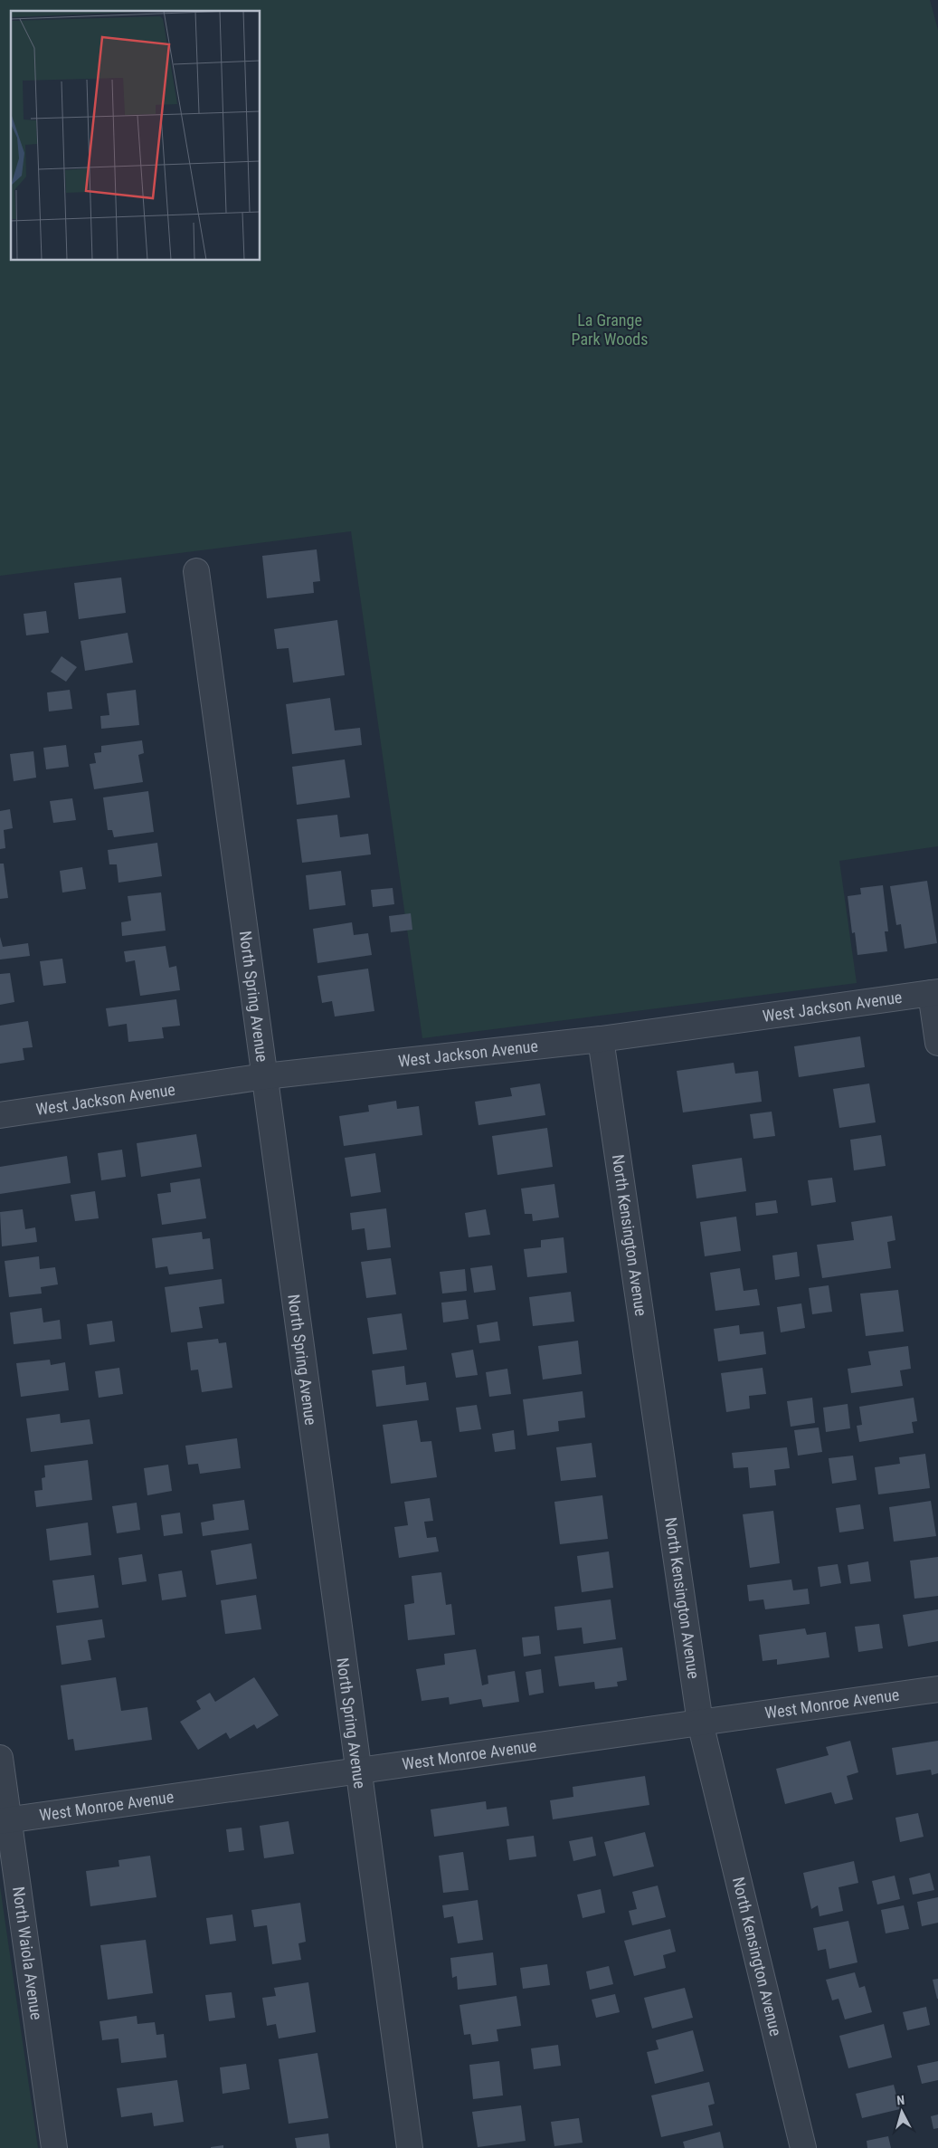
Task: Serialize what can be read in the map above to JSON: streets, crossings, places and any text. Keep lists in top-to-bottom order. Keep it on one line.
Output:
{"streets":{"street":["North Spring Avenue","West Jackson Avenue","North Kensington Avenue","West Monroe Avenue","North Waiola Avenue"]},"crossings":[["North Spring Avenue","West Jackson Avenue"],["North Spring Avenue","West Monroe Avenue"],["West Jackson Avenue","North Kensington Avenue"],["North Kensington Avenue","West Monroe Avenue"],["West Monroe Avenue","North Waiola Avenue"]],"parks":["La Grange Park Woods"],"north":"top"}
